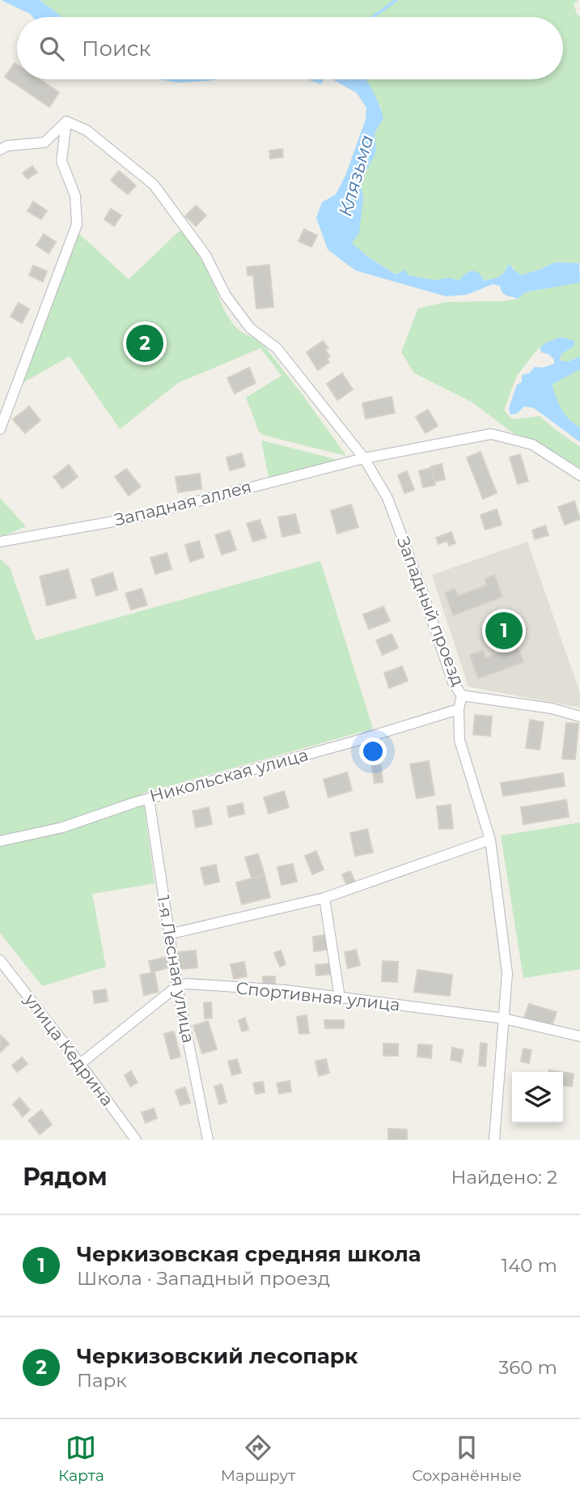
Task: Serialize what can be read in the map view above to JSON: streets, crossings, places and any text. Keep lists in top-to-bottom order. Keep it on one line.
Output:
{"streets":{"street":["Западная аллея","Западный проезд","Никольская улица","1-я Лесная улица","Спортивная улица","улица Кедрина"]},"crossings":[["Западная аллея","Западный проезд"],["Западный проезд","Никольская улица"],["Западный проезд","Спортивная улица"],["Никольская улица","1-я Лесная улица"],["1-я Лесная улица","Спортивная улица"]],"water":["Клязьма"],"page":{"search":"Поиск","pins":["2","1"],"heading":["Рядом","Найдено: 2"],"list":[{"mark":"1","name":"Черкизовская средняя школа","note":"Школа · Западный проезд","value":"140 m"},{"mark":"2","name":"Черкизовский лесопарк","note":"Парк","value":"360 m"}],"nav":["Карта","Маршрут","Сохранённые"]}}
